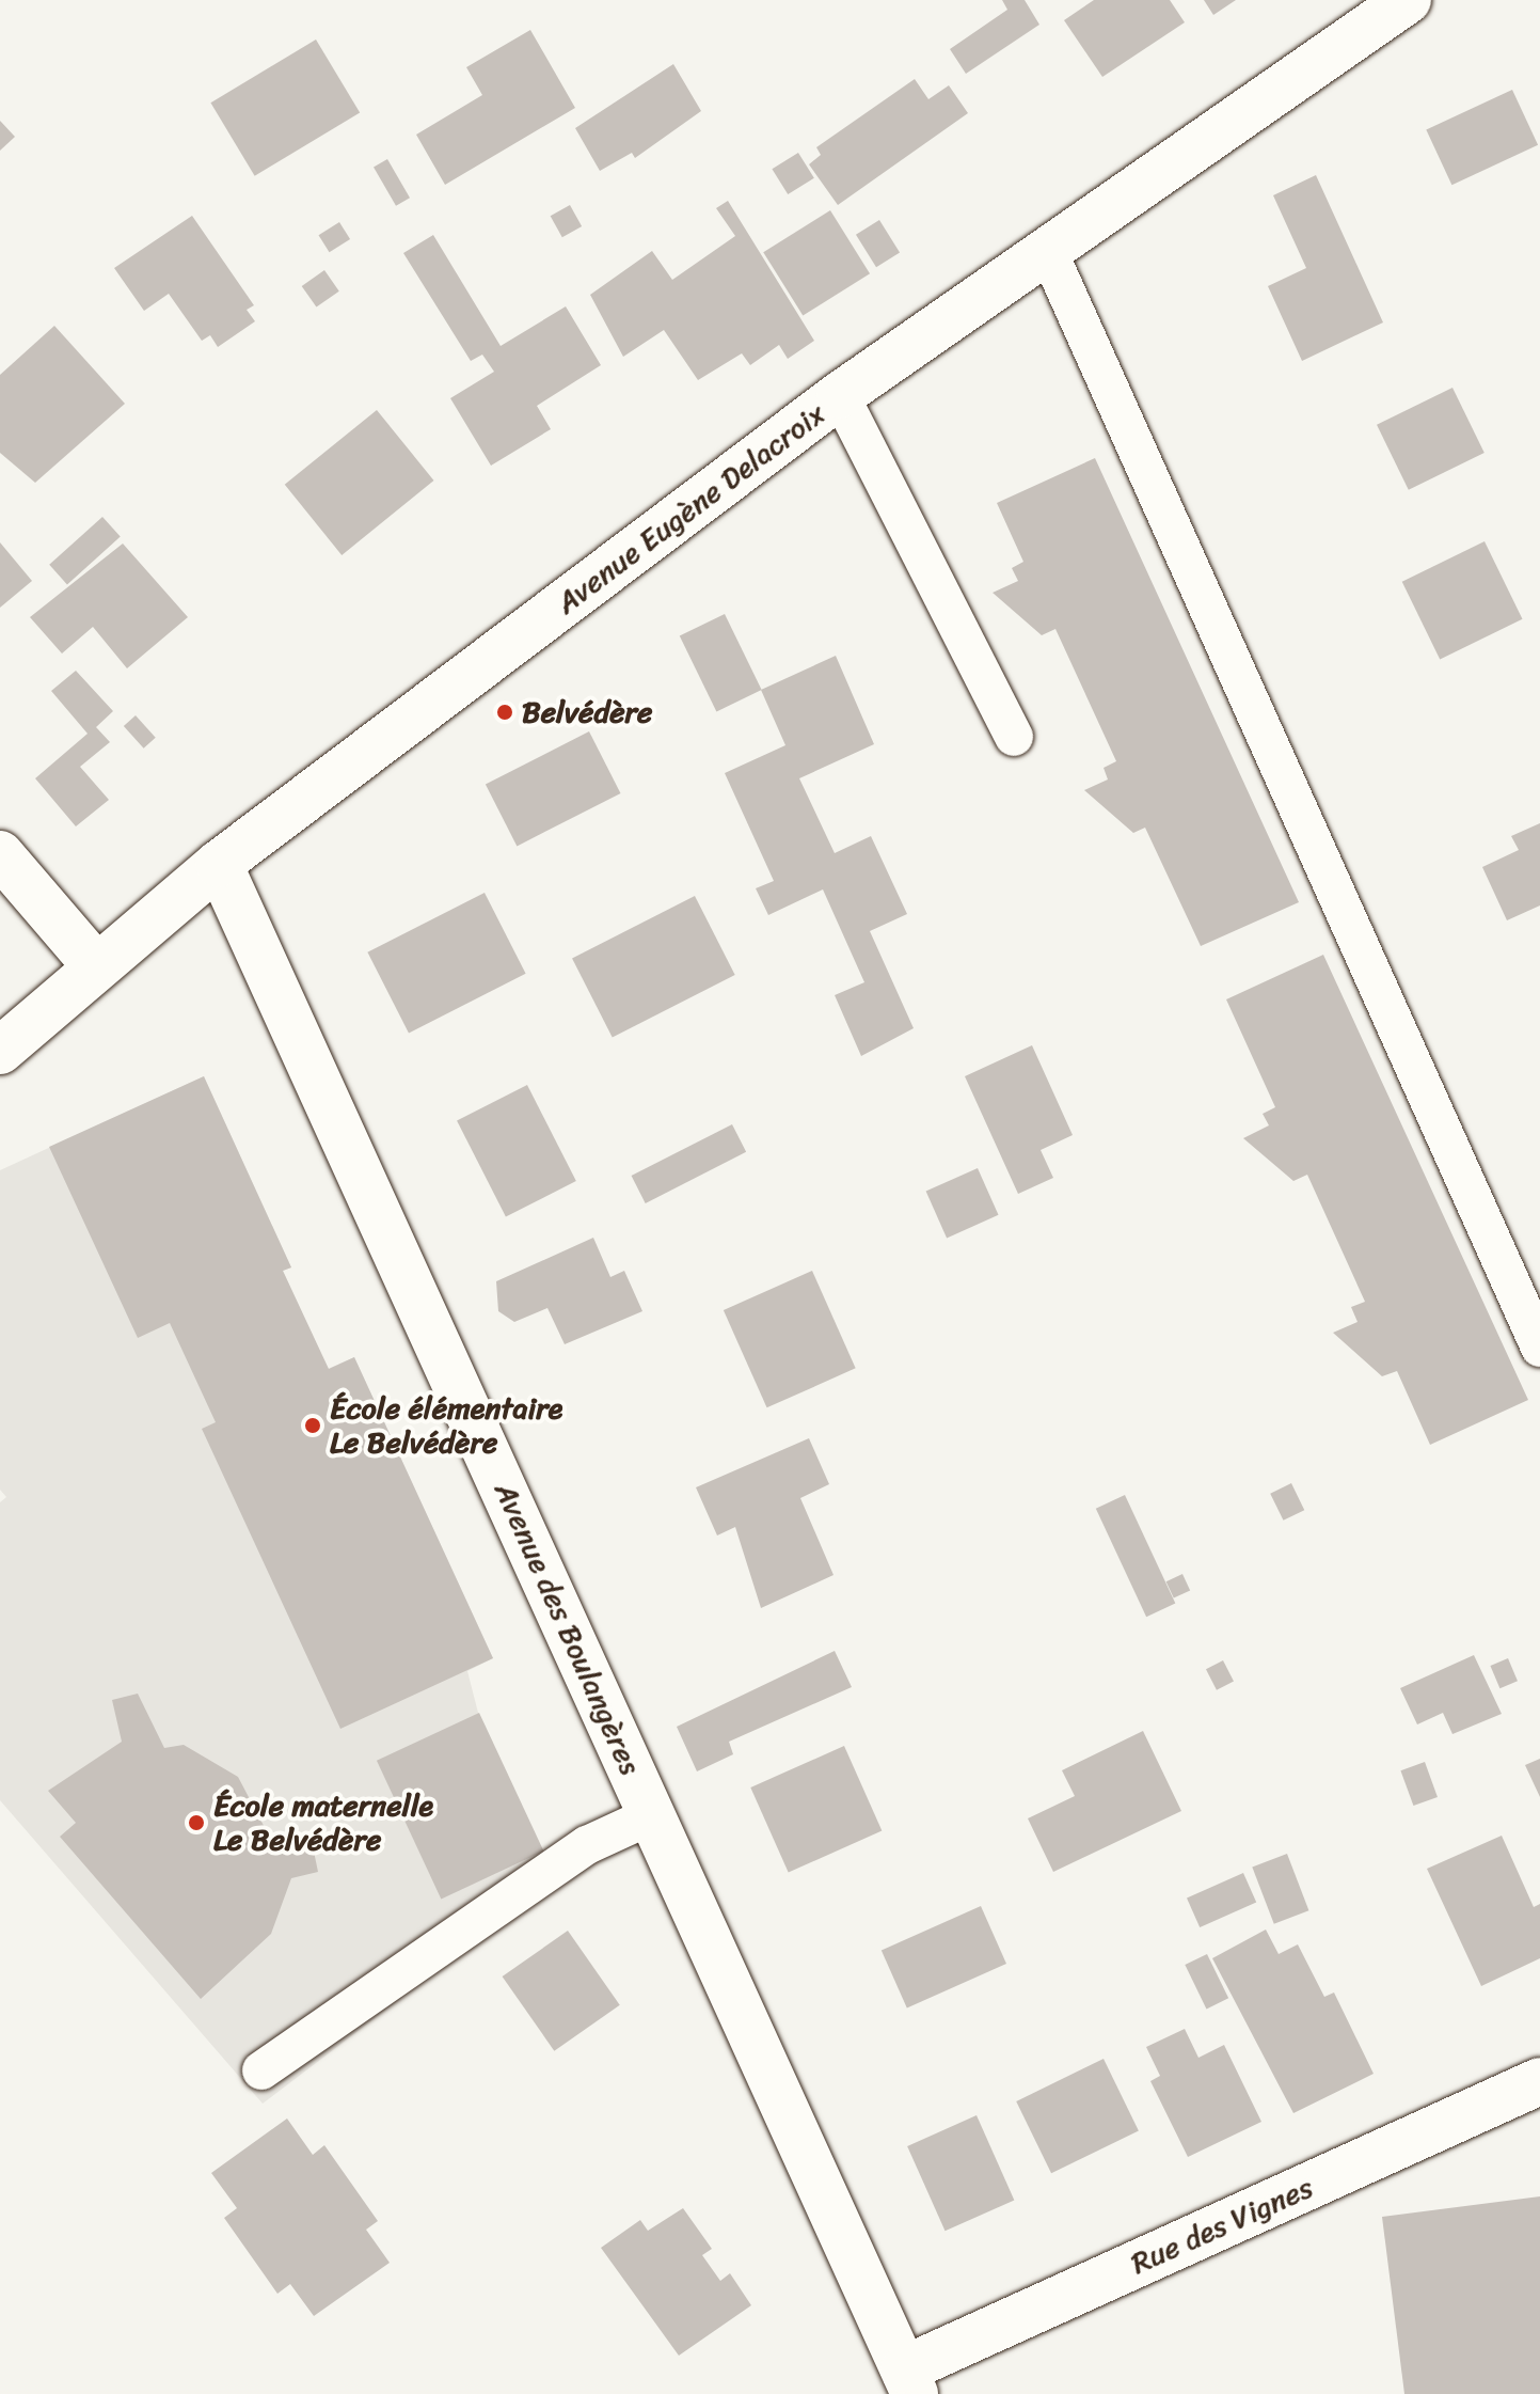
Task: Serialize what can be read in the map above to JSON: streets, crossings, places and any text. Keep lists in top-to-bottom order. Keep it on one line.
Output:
{"streets":{"street":["Avenue Eugène Delacroix","Avenue des Boulangères","Rue des Vignes"]},"crossings":[["Avenue Eugène Delacroix","Avenue des Boulangères"],["Avenue des Boulangères","Rue des Vignes"]],"places":["Belvédère","École élémentaire Le Belvédère","École maternelle Le Belvédère"]}
